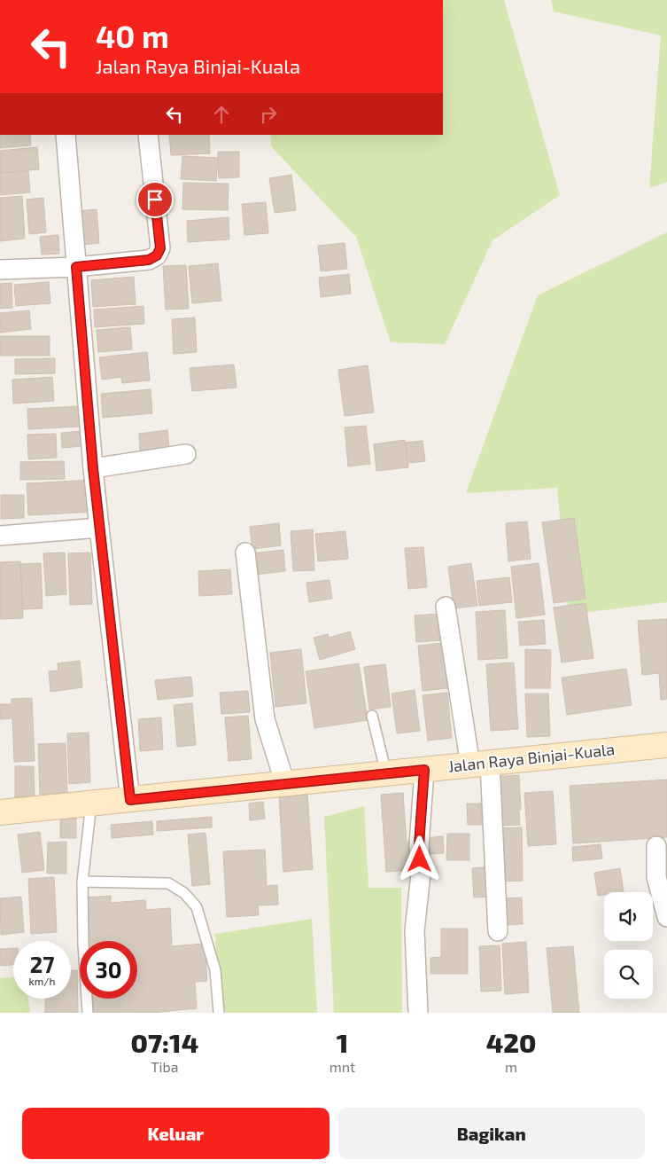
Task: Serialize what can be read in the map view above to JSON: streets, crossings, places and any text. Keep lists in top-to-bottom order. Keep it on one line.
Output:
{"streets":{"main road":["Jalan Raya Binjai-Kuala"]},"page":{"turn":["40 m","Jalan Raya Binjai-Kuala"],"speed":"27 km/h","limit":"30","eta":["07:14","Tiba","1","mnt","420","m"],"buttons":["Keluar","Bagikan"]}}
